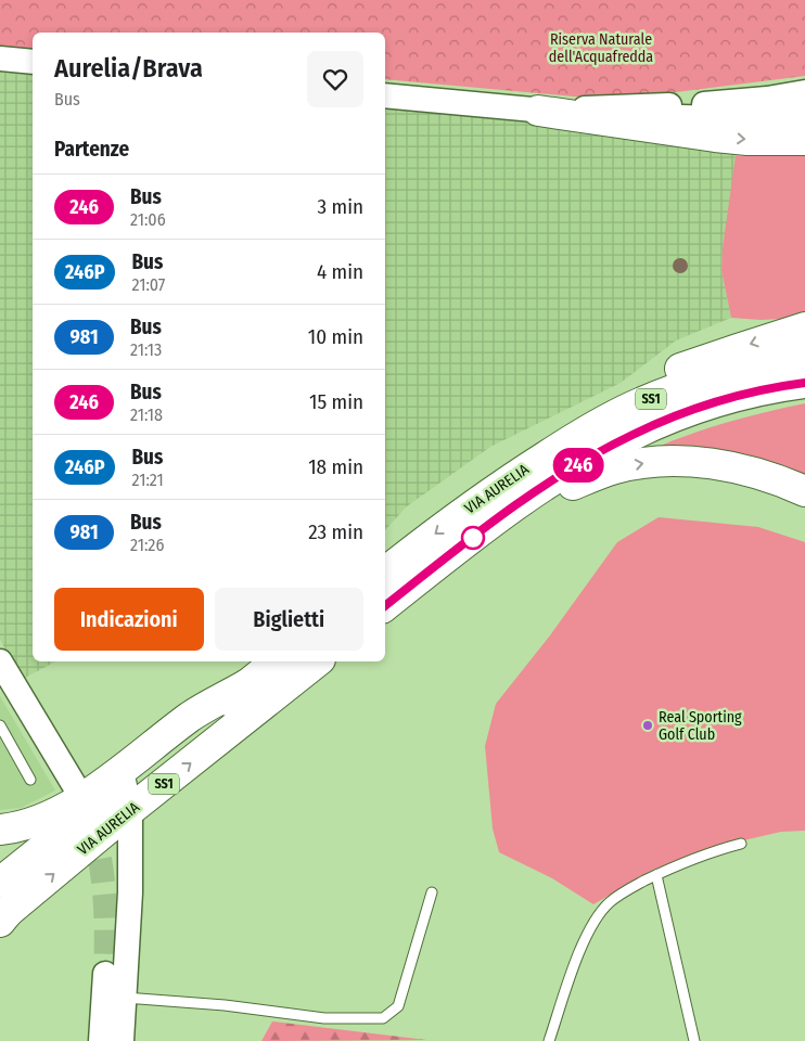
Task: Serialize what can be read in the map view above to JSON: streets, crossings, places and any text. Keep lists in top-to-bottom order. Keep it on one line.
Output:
{"streets":{"highway":["SS1","VIA AURELIA"]},"parks":["Riserva Naturale dell'Acquafredda"],"places":["Real Sporting Golf Club"],"lines":["bus line 246"],"page":{"on_map":"246","heading":[["Aurelia/Brava","Bus"],"Partenze"],"list":[{"mark":"246","name":"Bus","note":"21:06","value":"3 min"},{"mark":"246P","name":"Bus","note":"21:07","value":"4 min"},{"mark":"981","name":"Bus","note":"21:13","value":"10 min"},{"mark":"246","name":"Bus","note":"21:18","value":"15 min"},{"mark":"246P","name":"Bus","note":"21:21","value":"18 min"},{"mark":"981","name":"Bus","note":"21:26","value":"23 min"}],"buttons":["Indicazioni","Biglietti"]}}
